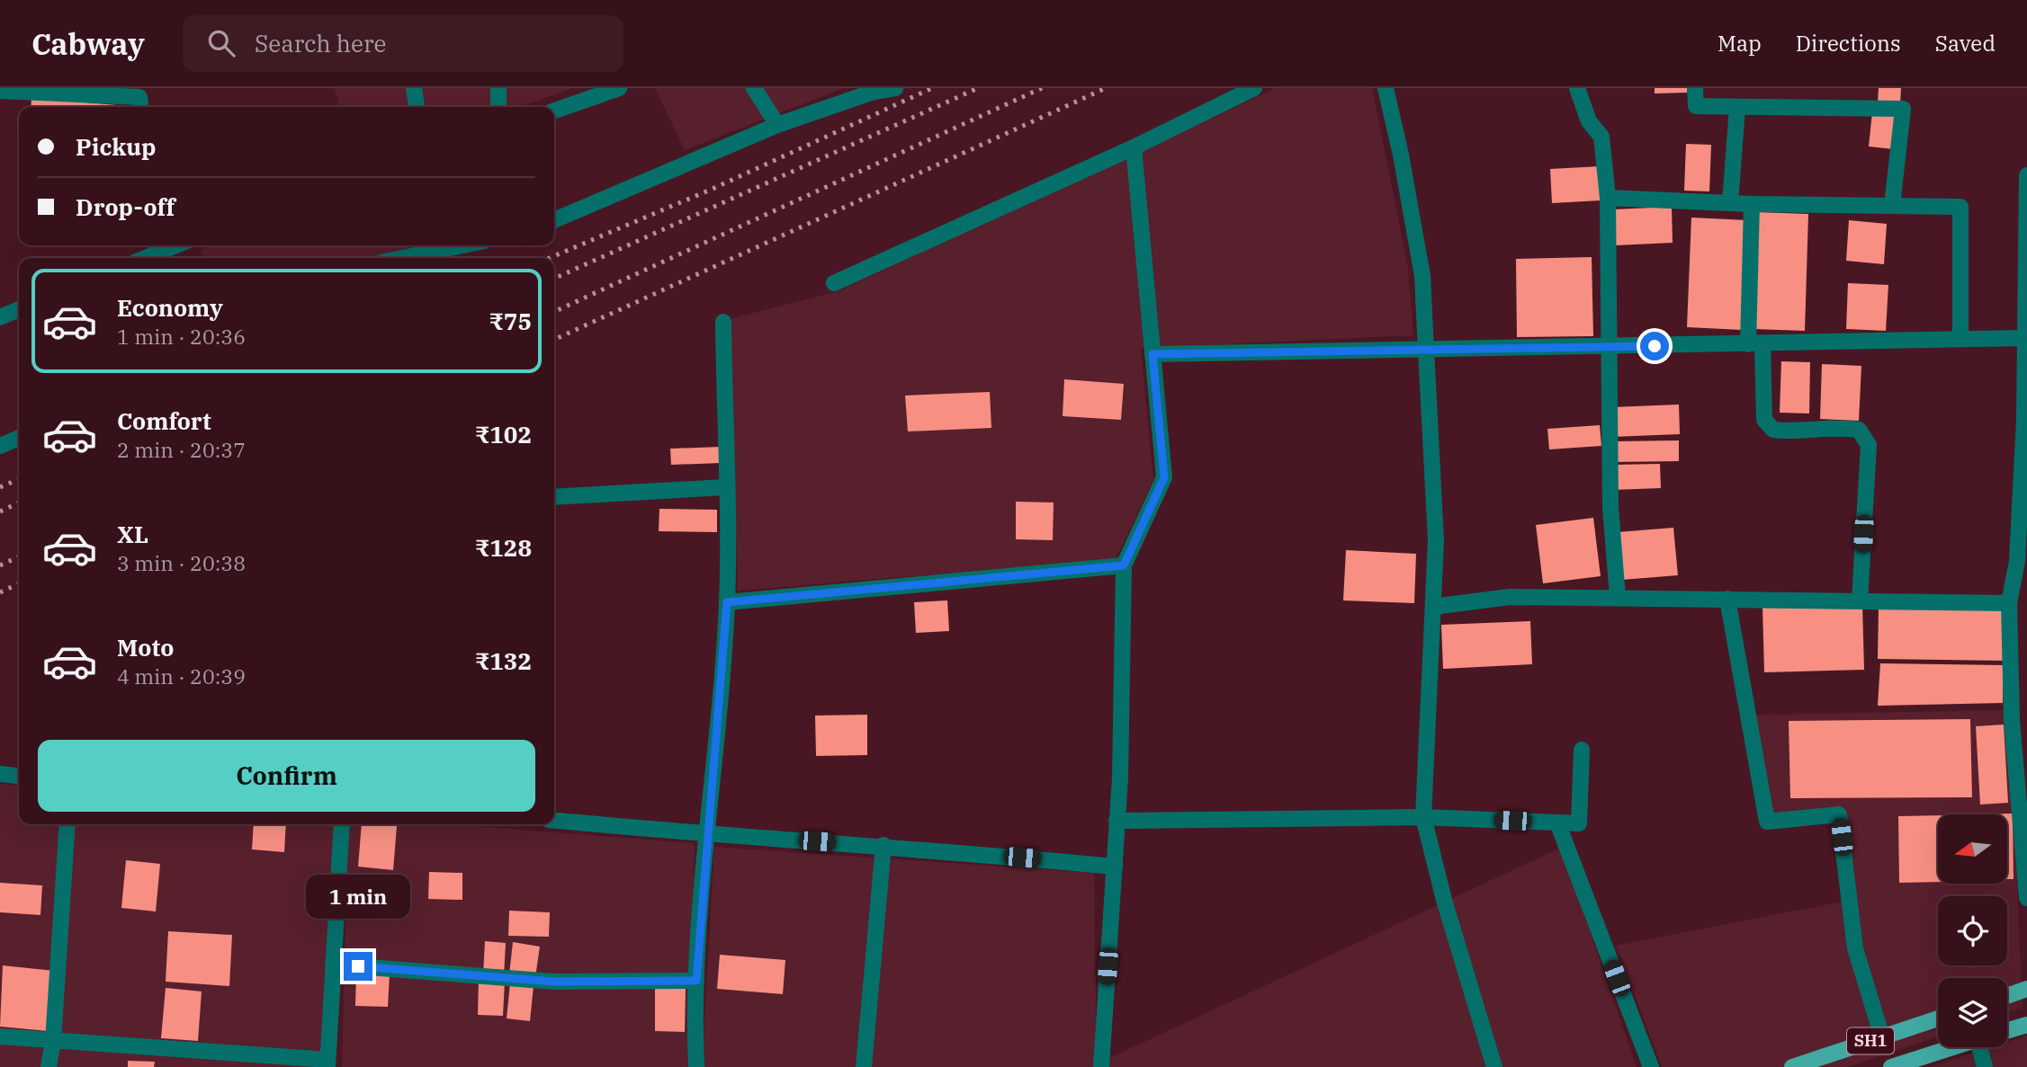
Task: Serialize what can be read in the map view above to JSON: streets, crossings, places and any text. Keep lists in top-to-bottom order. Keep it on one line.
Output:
{"streets":{"main road":["SH1"]},"north":"left","page":{"header":"Cabway","search":"Search here","nav":["Map","Directions","Saved"],"banner":["Pickup","Drop-off"],"list":[{"name":"Economy","note":"1 min · 20:36","value":"₹75"},{"name":"Comfort","note":"2 min · 20:37","value":"₹102"},{"name":"XL","note":"3 min · 20:38","value":"₹128"},{"name":"Moto","note":"4 min · 20:39","value":"₹132"}],"buttons":"Confirm","bubble":"1 min"}}
